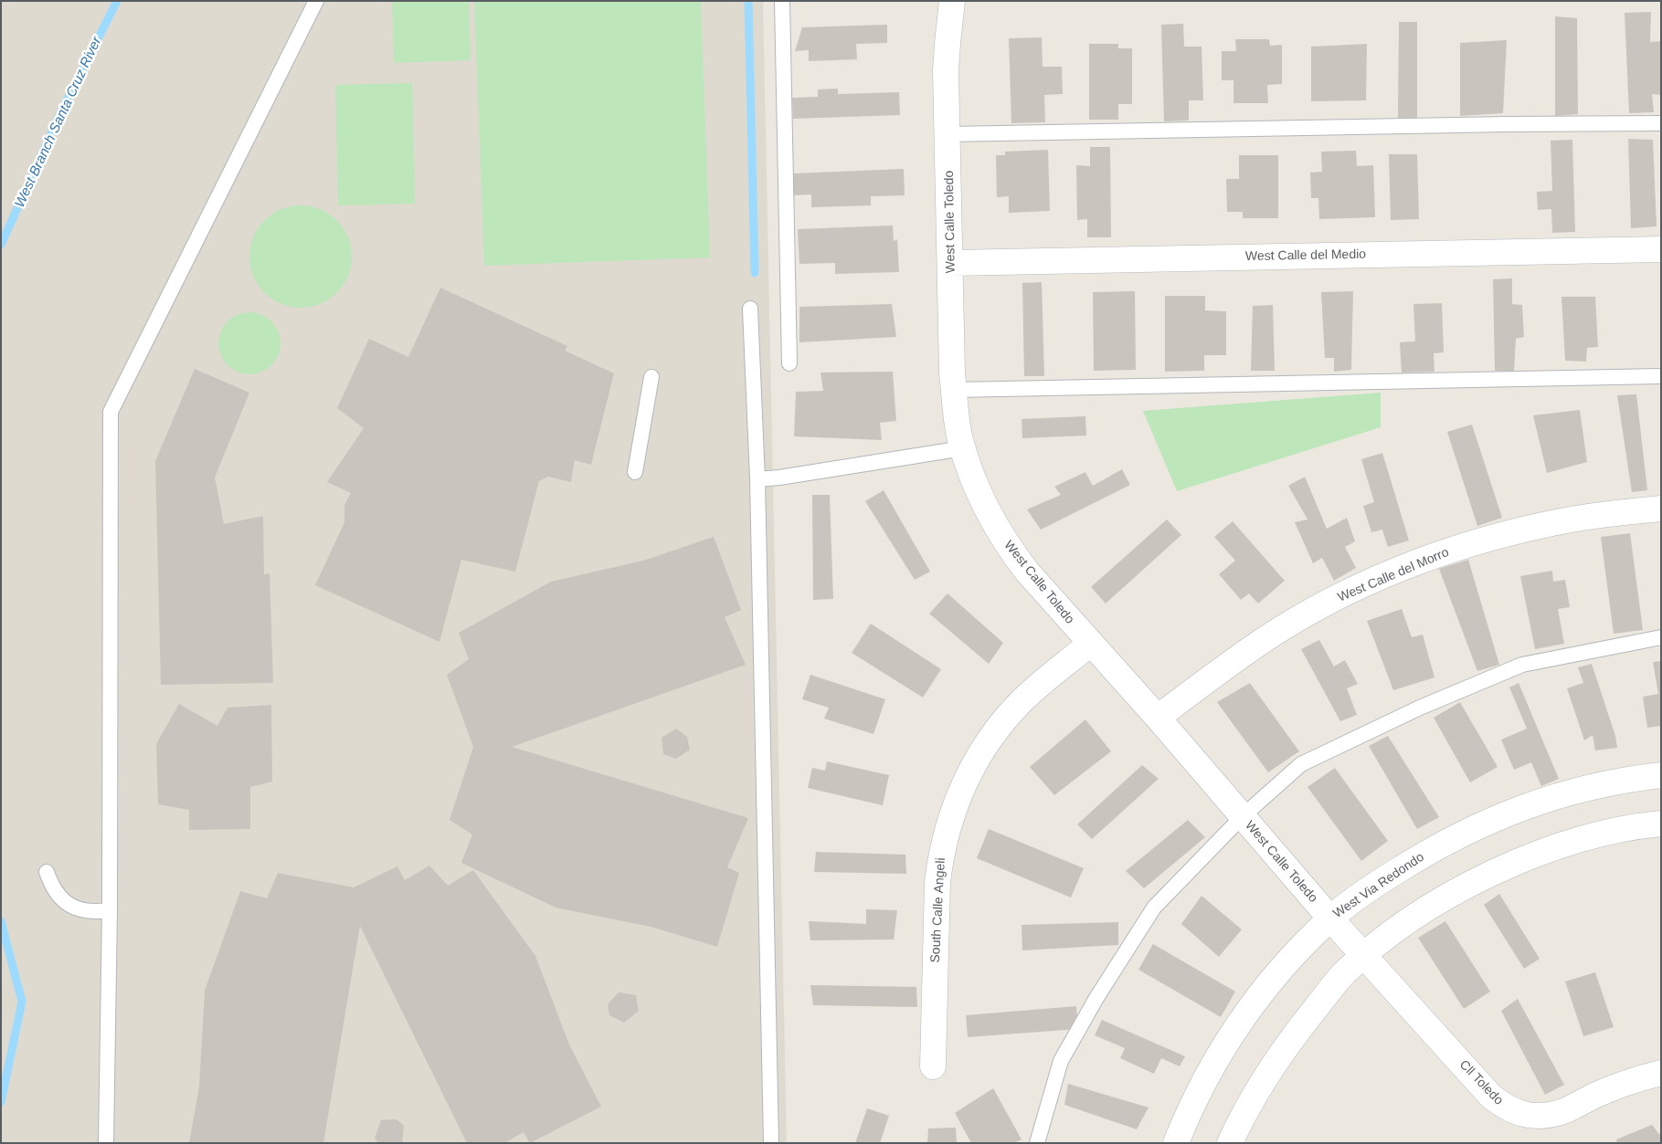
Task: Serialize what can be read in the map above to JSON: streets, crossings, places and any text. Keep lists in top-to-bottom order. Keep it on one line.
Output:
{"streets":{"street":["West Calle Toledo","West Calle del Medio","West Calle del Morro","West Via Redondo","South Calle Angeli","Cll Toledo"]},"crossings":[["West Calle Toledo","West Calle del Medio"],["West Calle Toledo","West Calle del Morro"],["West Calle Toledo","West Via Redondo"],["West Calle Toledo","South Calle Angeli"],["West Calle Toledo","Cll Toledo"]],"water":["West Branch Santa Cruz River"]}
